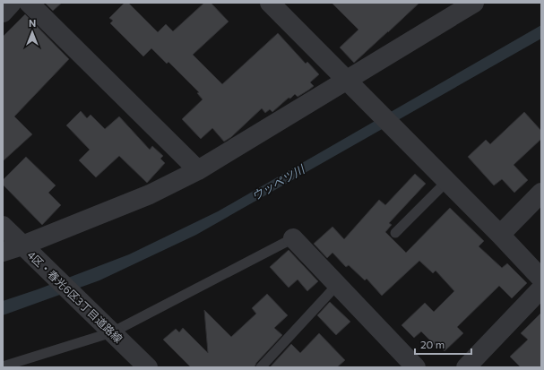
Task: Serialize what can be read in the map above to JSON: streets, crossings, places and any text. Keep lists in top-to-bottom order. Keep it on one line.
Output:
{"streets":{"street":["4区・春光6区3丁目道路線"]},"water":["ウッペツ川"],"scale_bar":"20 m","north":"top"}
